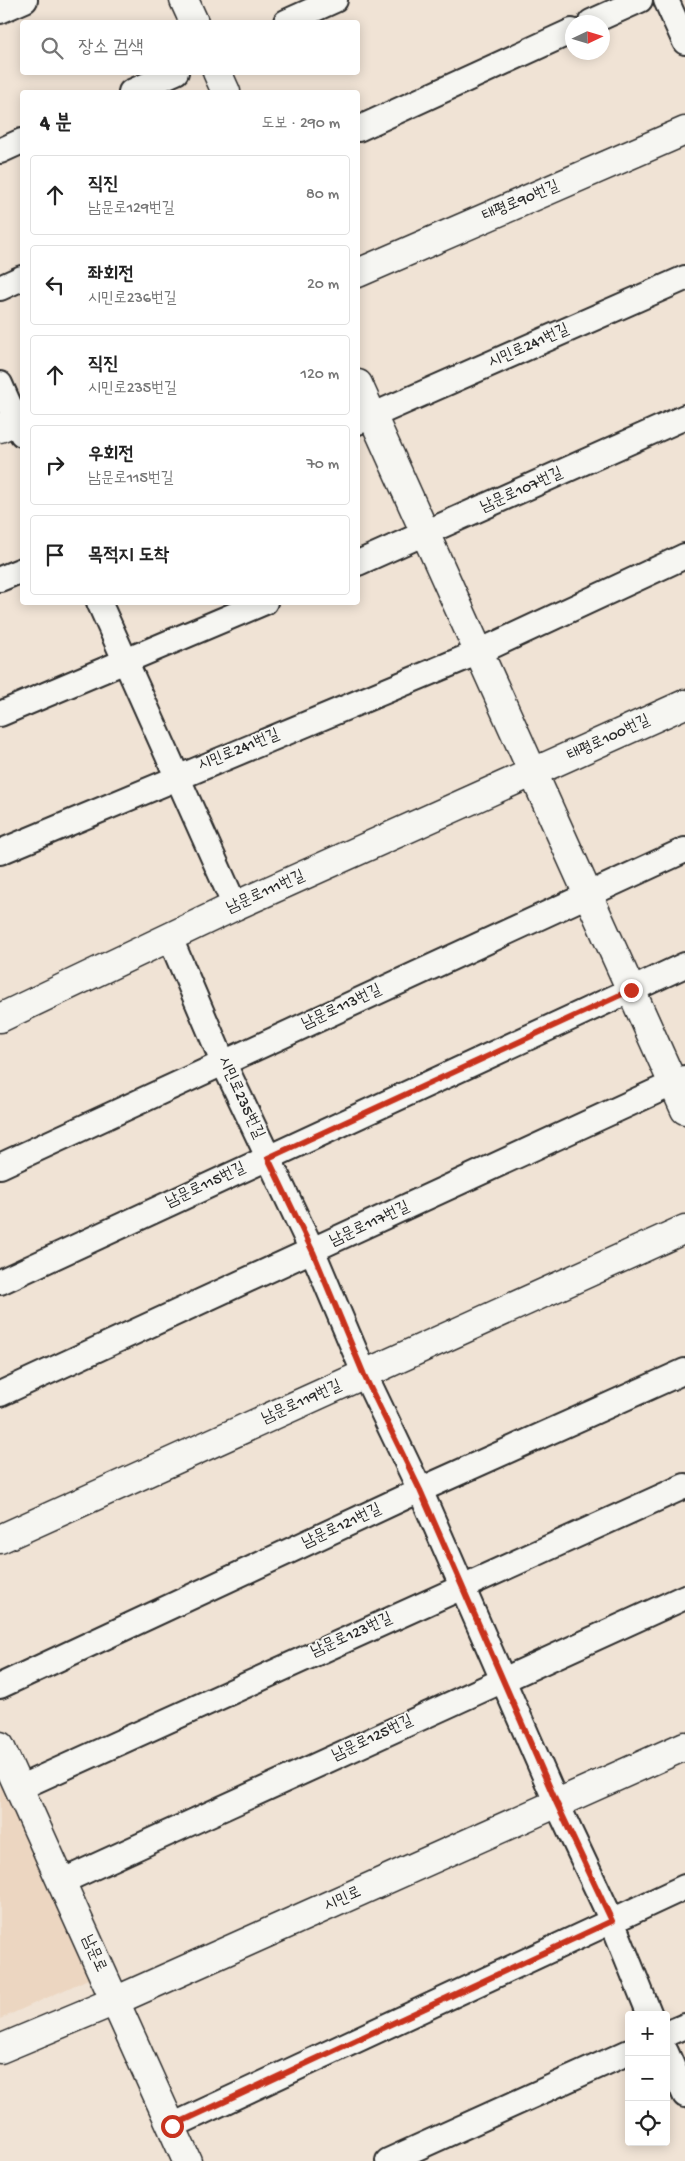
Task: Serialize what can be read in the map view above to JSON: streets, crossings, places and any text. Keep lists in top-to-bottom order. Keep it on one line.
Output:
{"streets":{"street":["태평로90번길","태평로100번길","남문로111번길","남문로119번길","시민로","남문로"],"lane":["시민로241번길","남문로107번길","남문로113번길","시민로235번길","남문로115번길","남문로117번길","남문로121번길","남문로123번길","남문로125번길"]},"crossings":[["태평로100번길","남문로111번길"],["남문로111번길","시민로235번길"],["남문로113번길","시민로235번길"],["시민로235번길","남문로115번길"],["시민로235번길","남문로117번길"],["시민로235번길","남문로119번길"],["시민로235번길","남문로121번길"],["시민로235번길","남문로123번길"],["시민로235번길","남문로125번길"],["시민로235번길","시민로"],["남문로123번길","남문로"],["남문로125번길","남문로"],["시민로","남문로"]],"north":"right","page":{"search":"장소 검색","heading":["4 분","도보 · 290 m"],"list":[["직진","남문로129번길","80 m"],["좌회전","시민로236번길","20 m"],["직진","시민로235번길","120 m"],["우회전","남문로115번길","70 m"],"목적지 도착"],"map_buttons":["+","−"]}}
